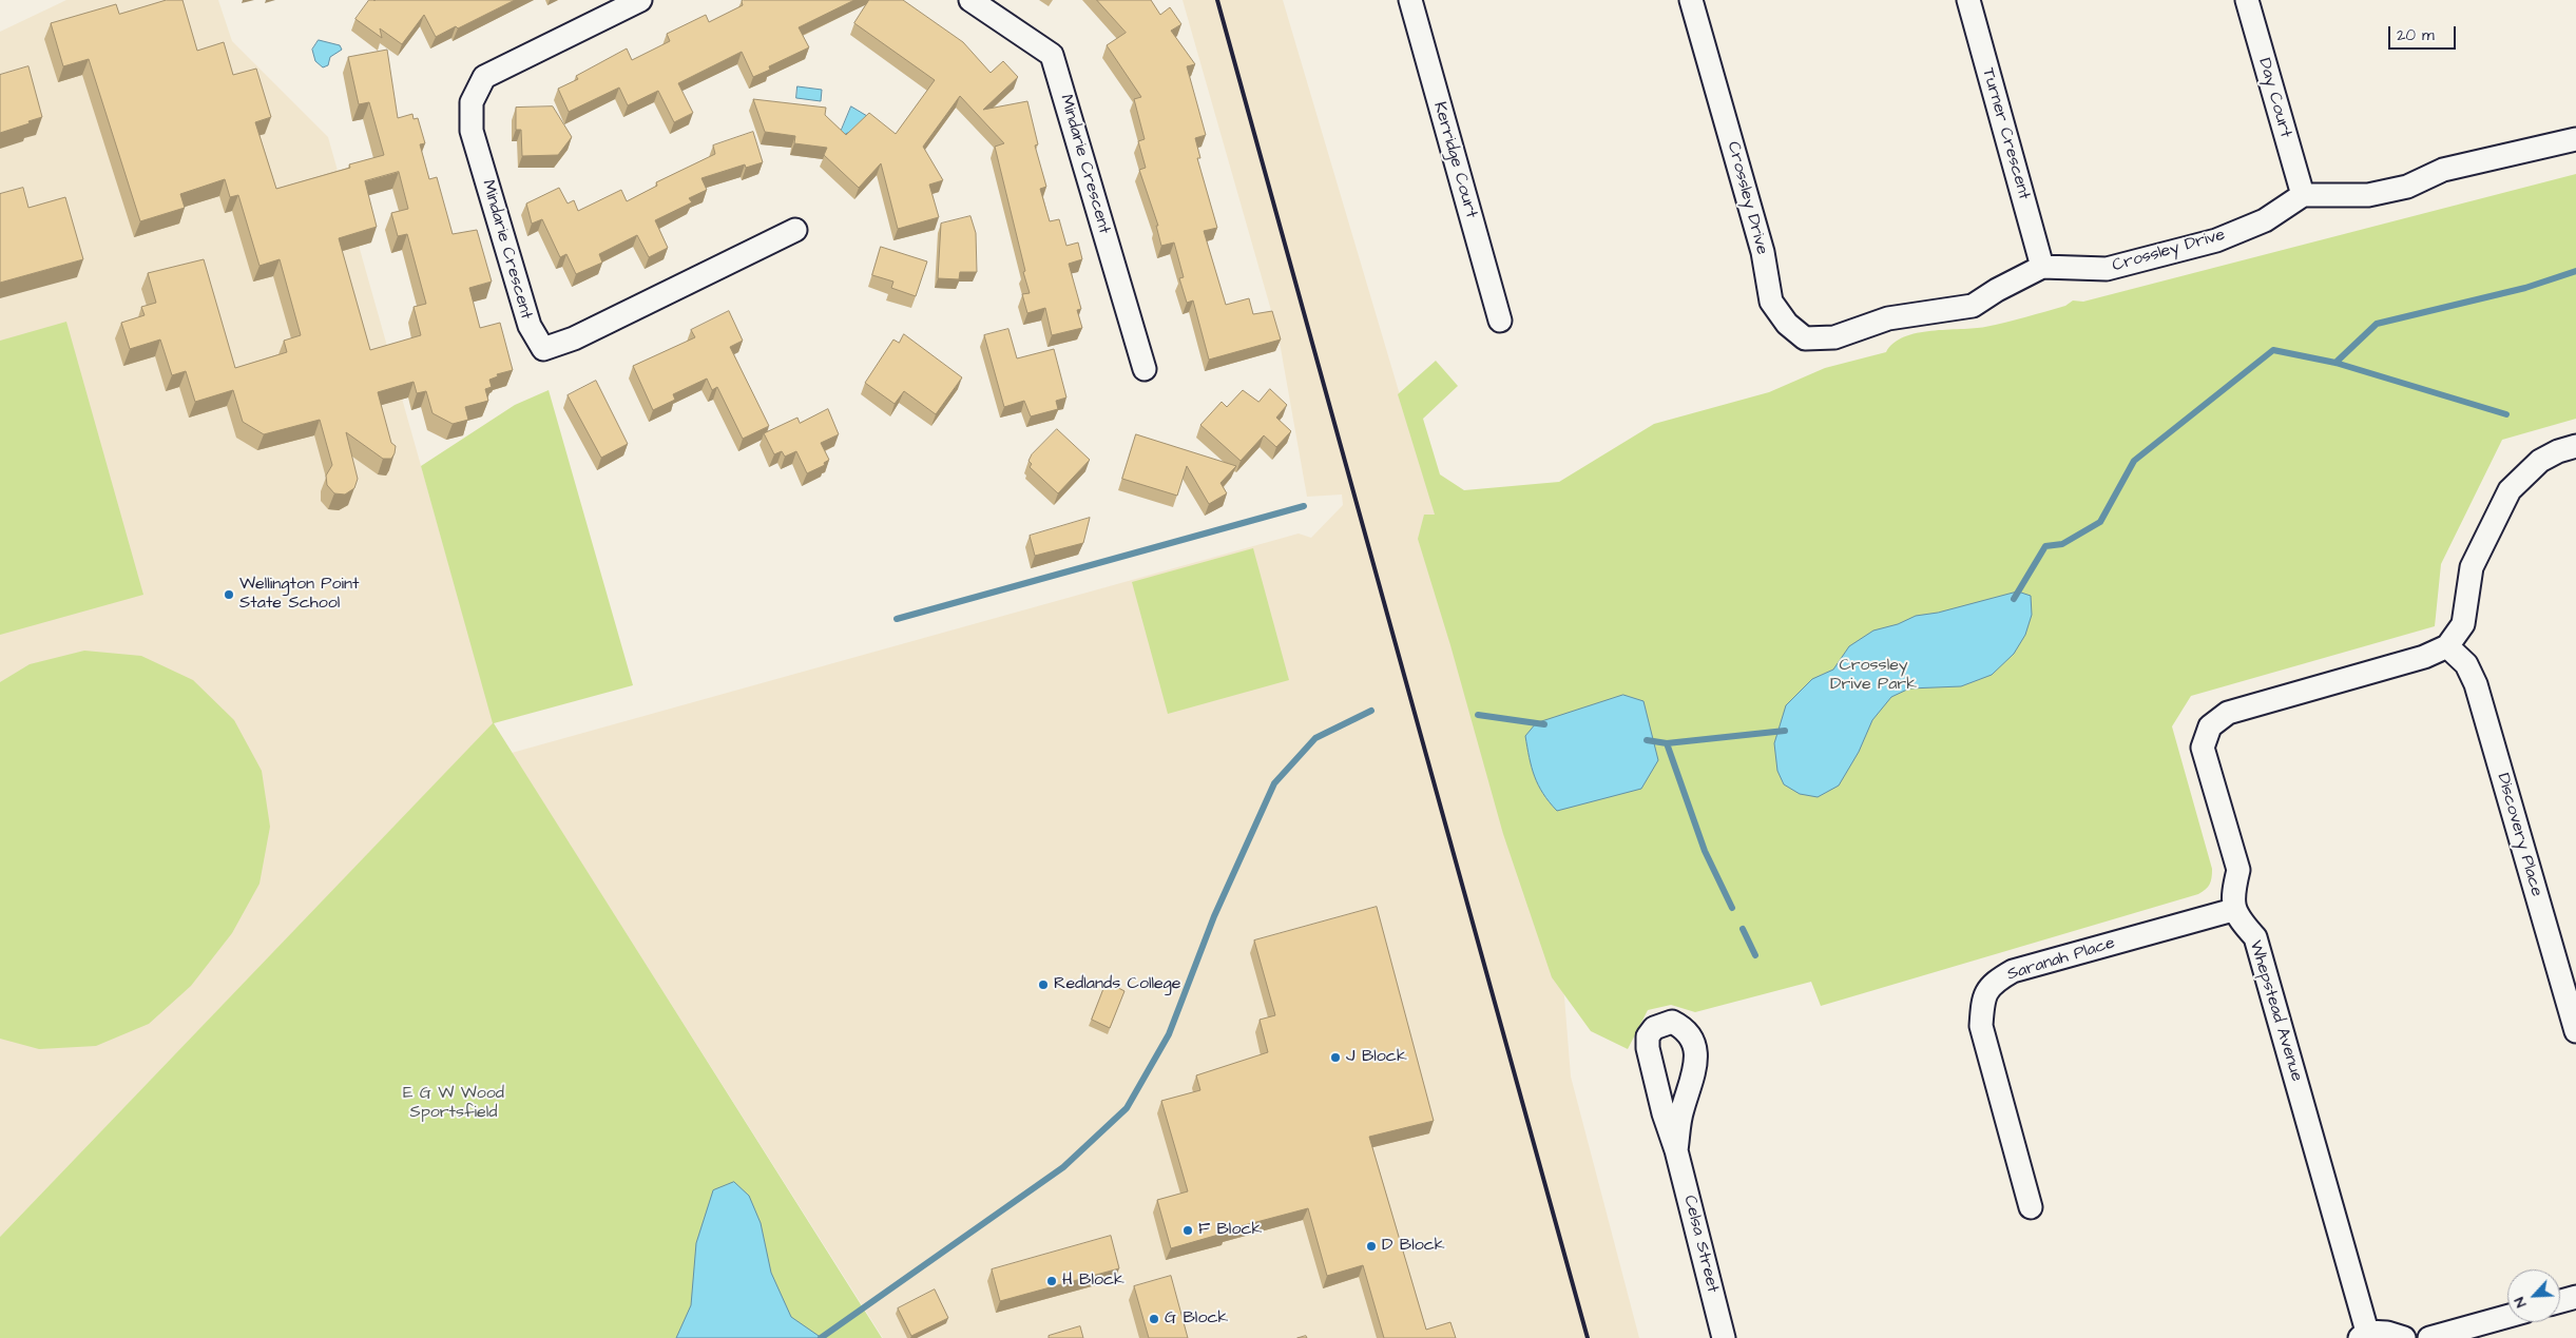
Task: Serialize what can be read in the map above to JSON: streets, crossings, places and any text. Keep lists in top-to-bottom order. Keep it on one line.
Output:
{"streets":{"street":["Day Court","Turner Crescent","Kerridge Court","Mindarie Crescent","Crossley Drive","Discovery Place","Saranah Place","Whepstead Avenue","Celsa Street"]},"crossings":[["Day Court","Crossley Drive"],["Turner Crescent","Crossley Drive"],["Saranah Place","Whepstead Avenue"]],"parks":["Crossley Drive Park","E G W Wood Sportsfield"],"places":["Wellington Point State School","Redlands College","J Block","F Block","D Block","H Block","G Block"],"scale_bar":"20 m","north":"bottom left"}
